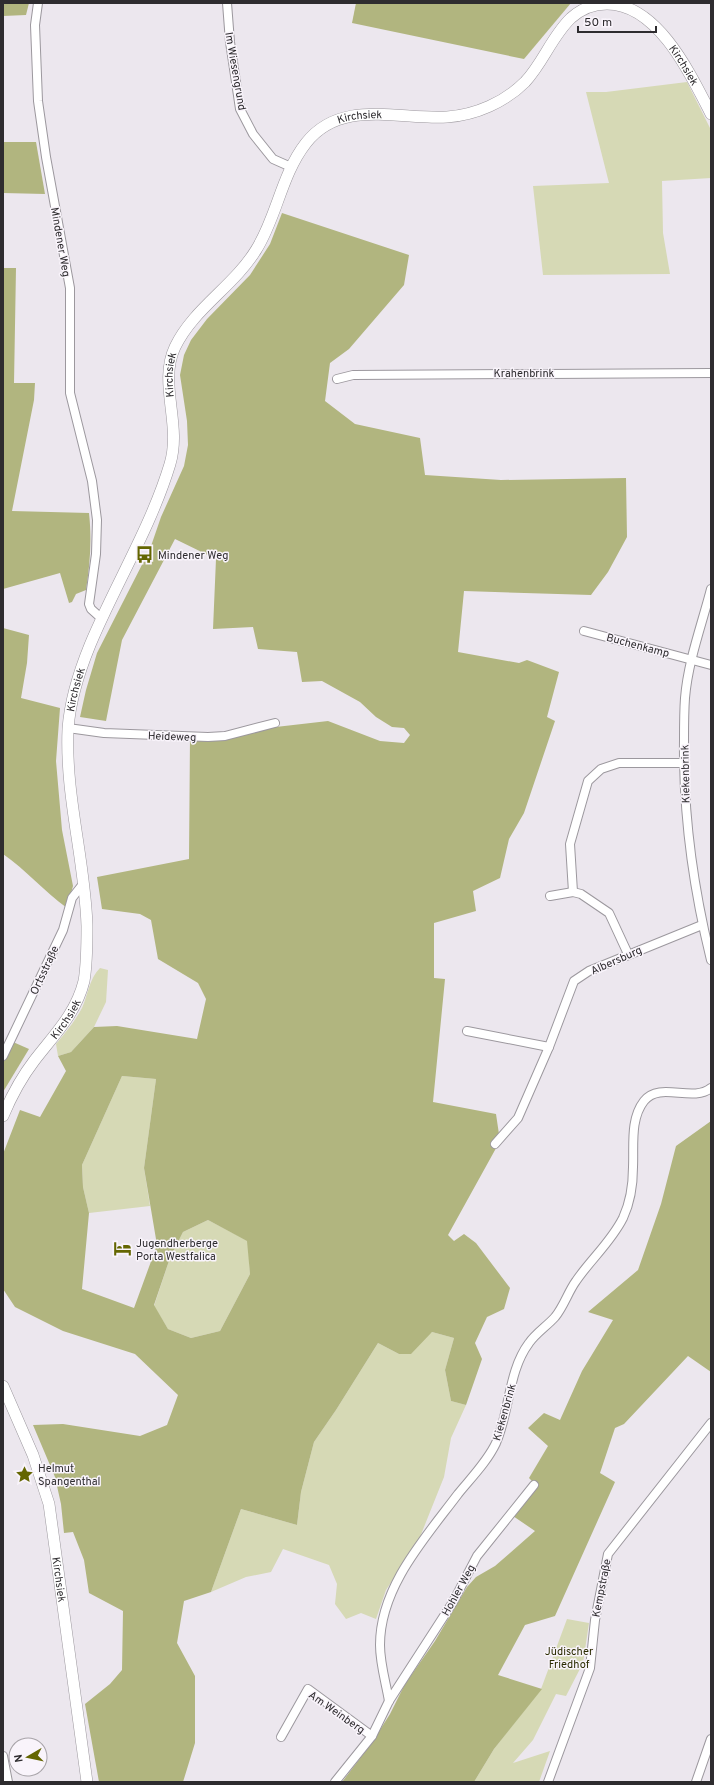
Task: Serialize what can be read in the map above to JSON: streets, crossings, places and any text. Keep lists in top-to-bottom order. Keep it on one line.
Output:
{"streets":{"main road":["Kirchsiek"],"street":["Im Wiesengrund","Mindener Weg","Krahenbrink","Buchenkamp","Heideweg","Kiekenbrink","Albersburg","Ortsstraße","Kempstraße","Hohler Weg","Am Weinberg"]},"crossings":[["Kirchsiek","Im Wiesengrund"],["Kirchsiek","Mindener Weg"],["Kirchsiek","Heideweg"],["Kirchsiek","Ortsstraße"],["Buchenkamp","Kiekenbrink"],["Kiekenbrink","Albersburg"],["Kiekenbrink","Hohler Weg"]],"parks":["Jüdischer Friedhof"],"places":{"bus stop":["Mindener Weg"],"hotel":["Jugendherberge Porta Westfalica"],"place":["Helmut Spangenthal"]},"scale_bar":"50 m","north":"left"}
